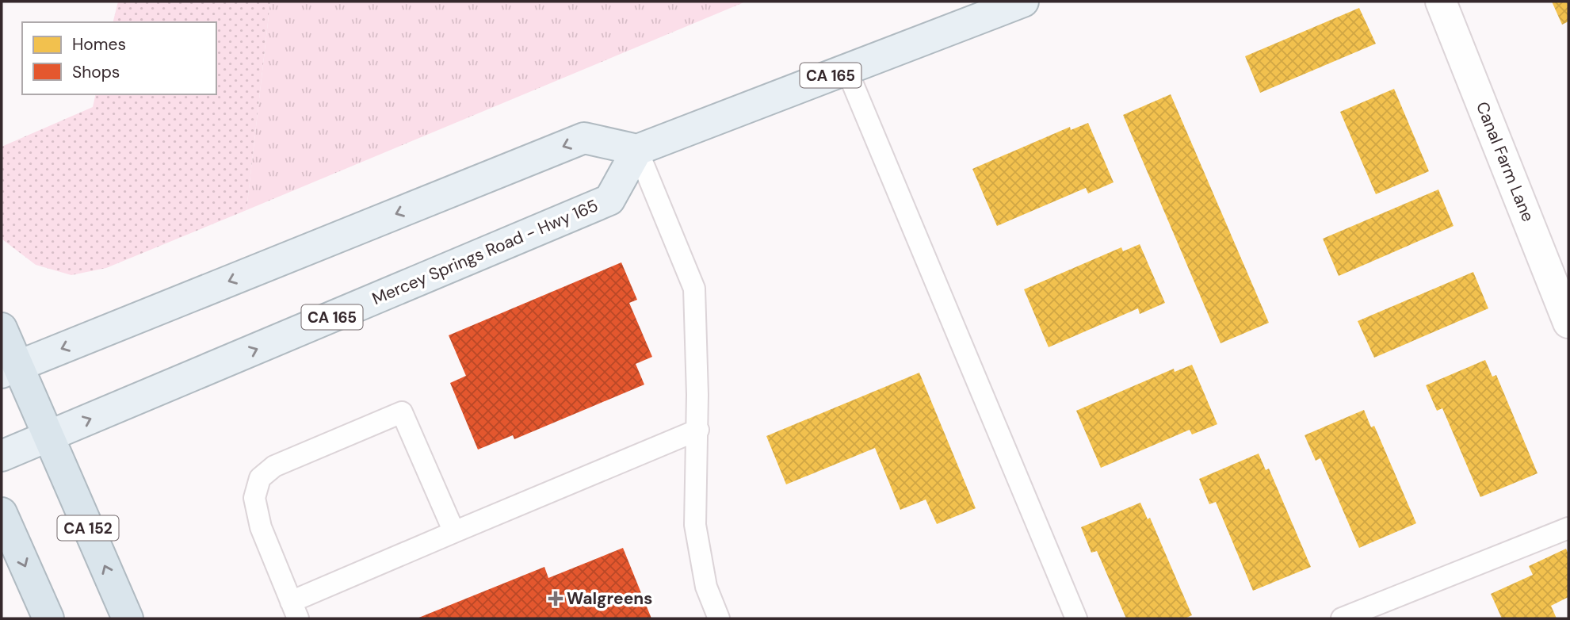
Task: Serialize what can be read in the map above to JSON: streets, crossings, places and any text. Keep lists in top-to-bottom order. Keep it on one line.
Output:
{"streets":{"highway":["CA 152"],"main road":["CA 165","Mercey Springs Road - Hwy 165"],"street":["Canal Farm Lane"]},"crossings":[["CA 165","Mercey Springs Road - Hwy 165"],["Mercey Springs Road - Hwy 165","CA 152"]],"places":{"health":["Walgreens"]},"legend":["Homes","Shops"]}
